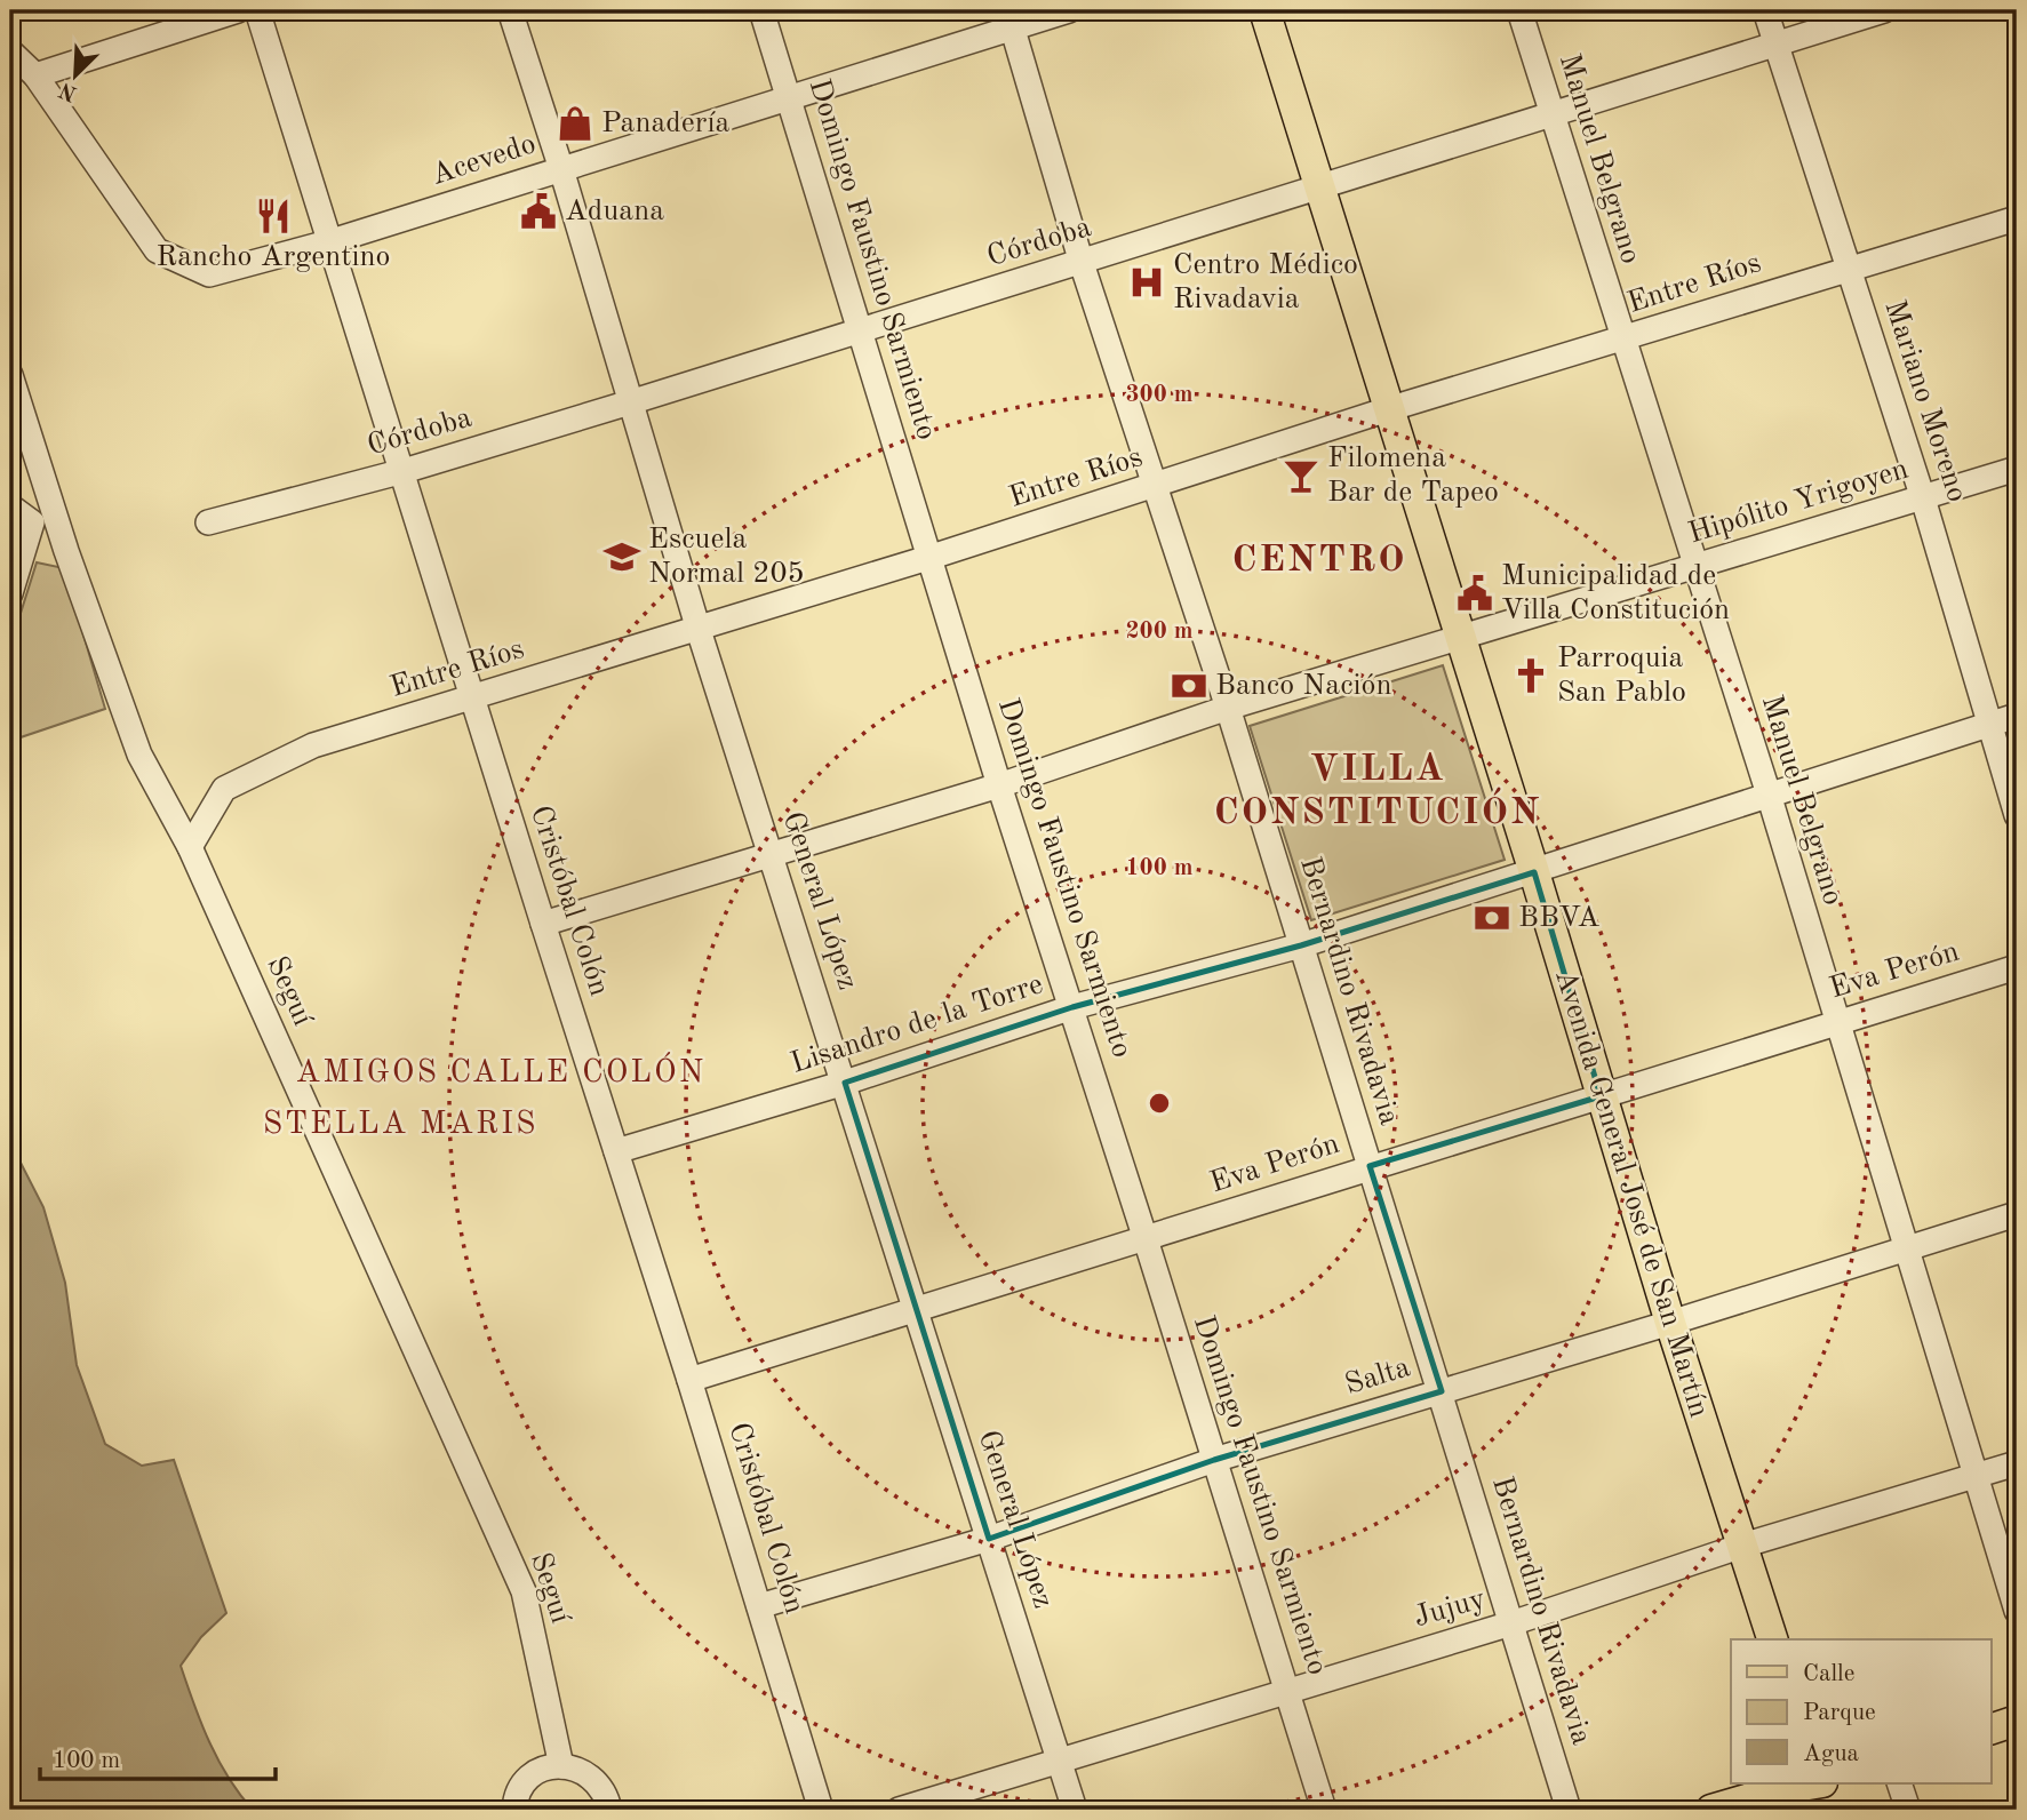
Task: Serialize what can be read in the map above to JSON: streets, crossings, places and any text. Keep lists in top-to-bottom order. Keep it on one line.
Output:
{"streets":{"main road":["Avenida General José de San Martín"],"street":["Manuel Belgrano","Acevedo","Córdoba","Domingo Faustino Sarmiento","Entre Ríos","Mariano Moreno","Hipólito Yrigoyen","Cristóbal Colón","General López","Eva Perón","Seguí","Bernardino Rivadavia","Lisandro de la Torre","Salta","Jujuy"]},"crossings":[["Manuel Belgrano","Córdoba"],["Manuel Belgrano","Entre Ríos"],["Manuel Belgrano","Hipólito Yrigoyen"],["Manuel Belgrano","Eva Perón"],["Manuel Belgrano","Lisandro de la Torre"],["Manuel Belgrano","Salta"],["Manuel Belgrano","Jujuy"],["Acevedo","Domingo Faustino Sarmiento"],["Acevedo","Cristóbal Colón"],["Acevedo","General López"],["Acevedo","Bernardino Rivadavia"],["Córdoba","Domingo Faustino Sarmiento"],["Córdoba","Mariano Moreno"],["Córdoba","Cristóbal Colón"],["Córdoba","General López"],["Córdoba","Bernardino Rivadavia"],["Córdoba","Avenida General José de San Martín"],["Domingo Faustino Sarmiento","Entre Ríos"],["Domingo Faustino Sarmiento","Hipólito Yrigoyen"],["Domingo Faustino Sarmiento","Eva Perón"],["Domingo Faustino Sarmiento","Lisandro de la Torre"],["Domingo Faustino Sarmiento","Salta"],["Domingo Faustino Sarmiento","Jujuy"],["Entre Ríos","Mariano Moreno"],["Entre Ríos","Cristóbal Colón"],["Entre Ríos","General López"],["Entre Ríos","Seguí"],["Entre Ríos","Bernardino Rivadavia"],["Entre Ríos","Avenida General José de San Martín"],["Mariano Moreno","Hipólito Yrigoyen"],["Mariano Moreno","Lisandro de la Torre"],["Hipólito Yrigoyen","Cristóbal Colón"],["Hipólito Yrigoyen","General López"],["Hipólito Yrigoyen","Bernardino Rivadavia"],["Hipólito Yrigoyen","Avenida General José de San Martín"],["Cristóbal Colón","Eva Perón"],["Cristóbal Colón","Lisandro de la Torre"],["Cristóbal Colón","Salta"],["General López","Eva Perón"],["General López","Lisandro de la Torre"],["General López","Salta"],["General López","Jujuy"],["Eva Perón","Bernardino Rivadavia"],["Eva Perón","Avenida General José de San Martín"],["Bernardino Rivadavia","Lisandro de la Torre"],["Bernardino Rivadavia","Salta"],["Bernardino Rivadavia","Jujuy"],["Lisandro de la Torre","Avenida General José de San Martín"],["Avenida General José de San Martín","Salta"],["Avenida General José de San Martín","Jujuy"]],"districts":["CENTRO","VILLA CONSTITUCIÓN","AMIGOS CALLE COLÓN","STELLA MARIS"],"places":{"shop":["Panadería"],"public building":["Aduana","Municipalidad de Villa Constitución"],"restaurant":["Rancho Argentino"],"hospital":["Centro Médico Rivadavia"],"bar":["Filomena Bar de Tapeo"],"school or university":["Escuela Normal 205"],"church":["Parroquia San Pablo"],"bank":["Banco Nación","BBVA"]},"legend":["Calle","Parque","Agua"],"scale_bar":"100 m","north":"bottom left","rings":["300 m","200 m","100 m"]}
